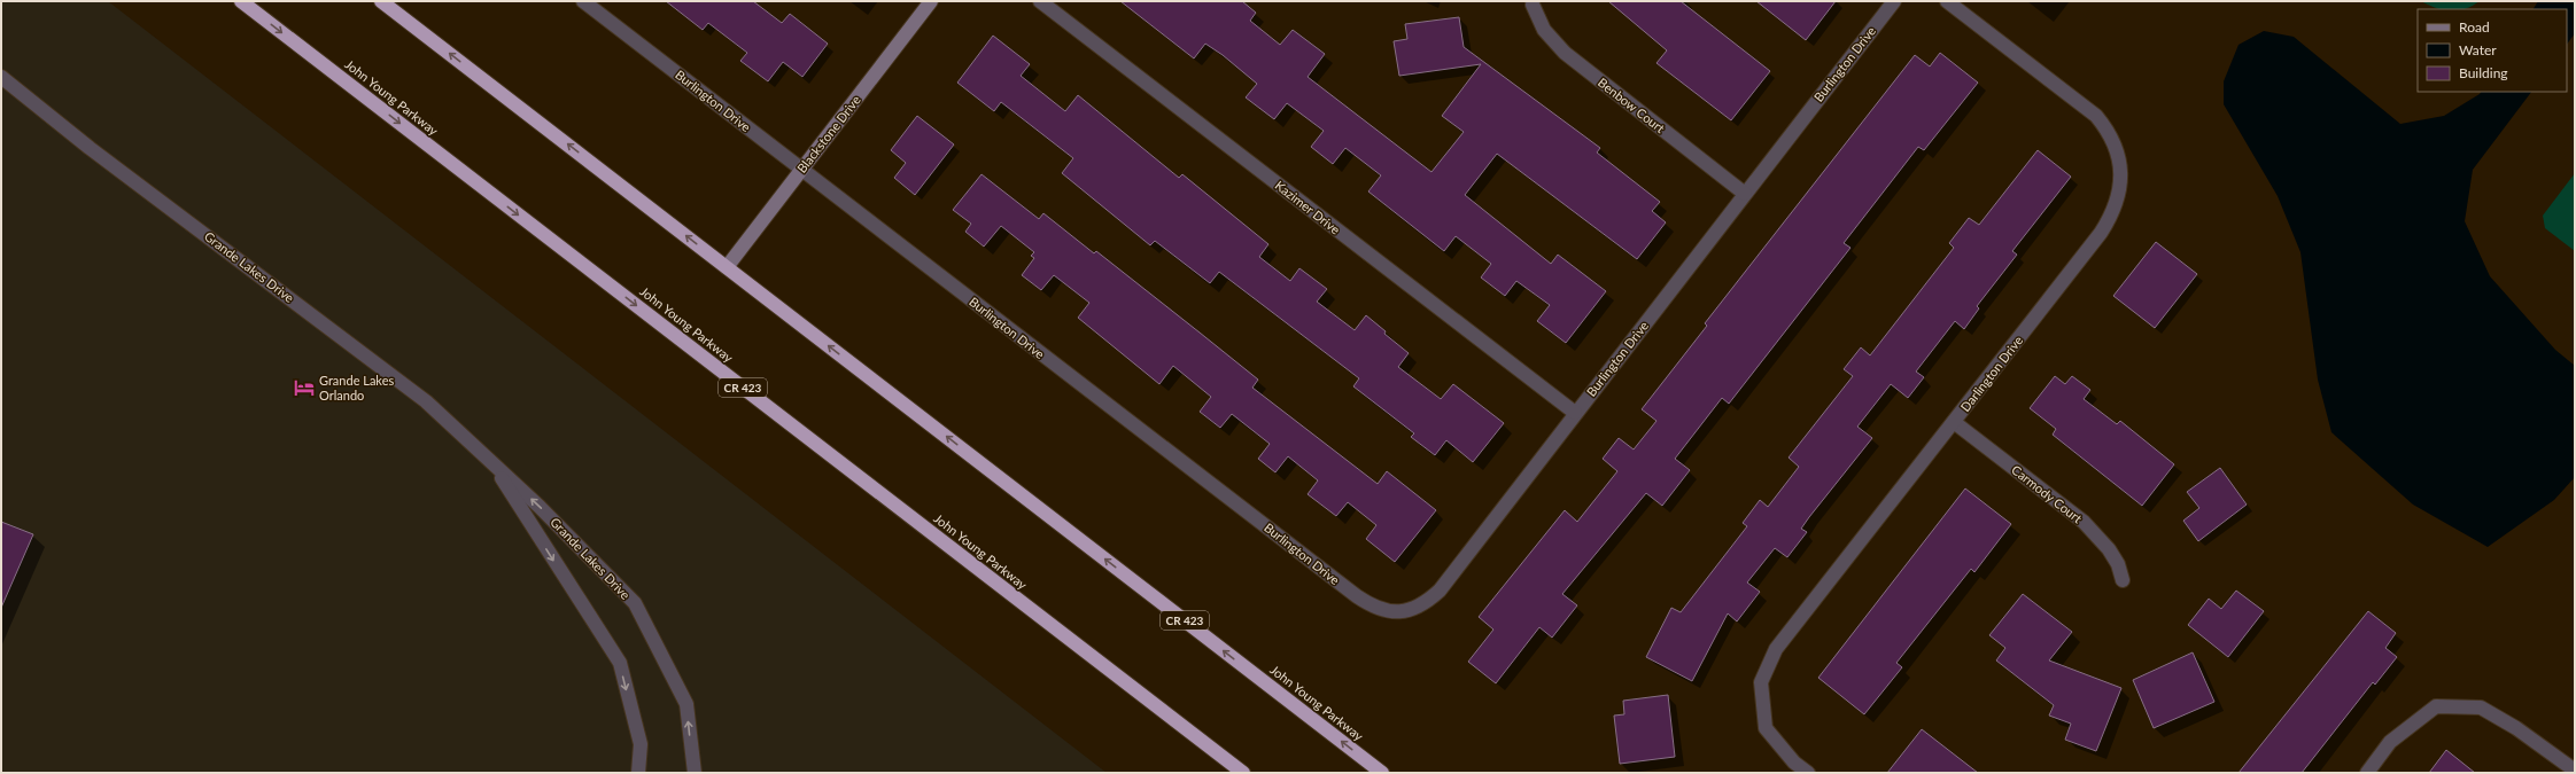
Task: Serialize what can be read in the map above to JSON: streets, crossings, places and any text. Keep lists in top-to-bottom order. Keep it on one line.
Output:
{"streets":{"highway":["John Young Parkway","CR 423"],"street":["Burlington Drive","Benbow Court","Blackstone Drive","Kazimer Drive","Grande Lakes Drive","Darlington Drive","Carmody Court"]},"crossings":[["Burlington Drive","Benbow Court"],["Burlington Drive","Blackstone Drive"],["Burlington Drive","Kazimer Drive"],["John Young Parkway","Blackstone Drive"],["Darlington Drive","Carmody Court"]],"places":{"hotel":["Grande Lakes Orlando"]},"legend":["Road","Water","Building"]}
